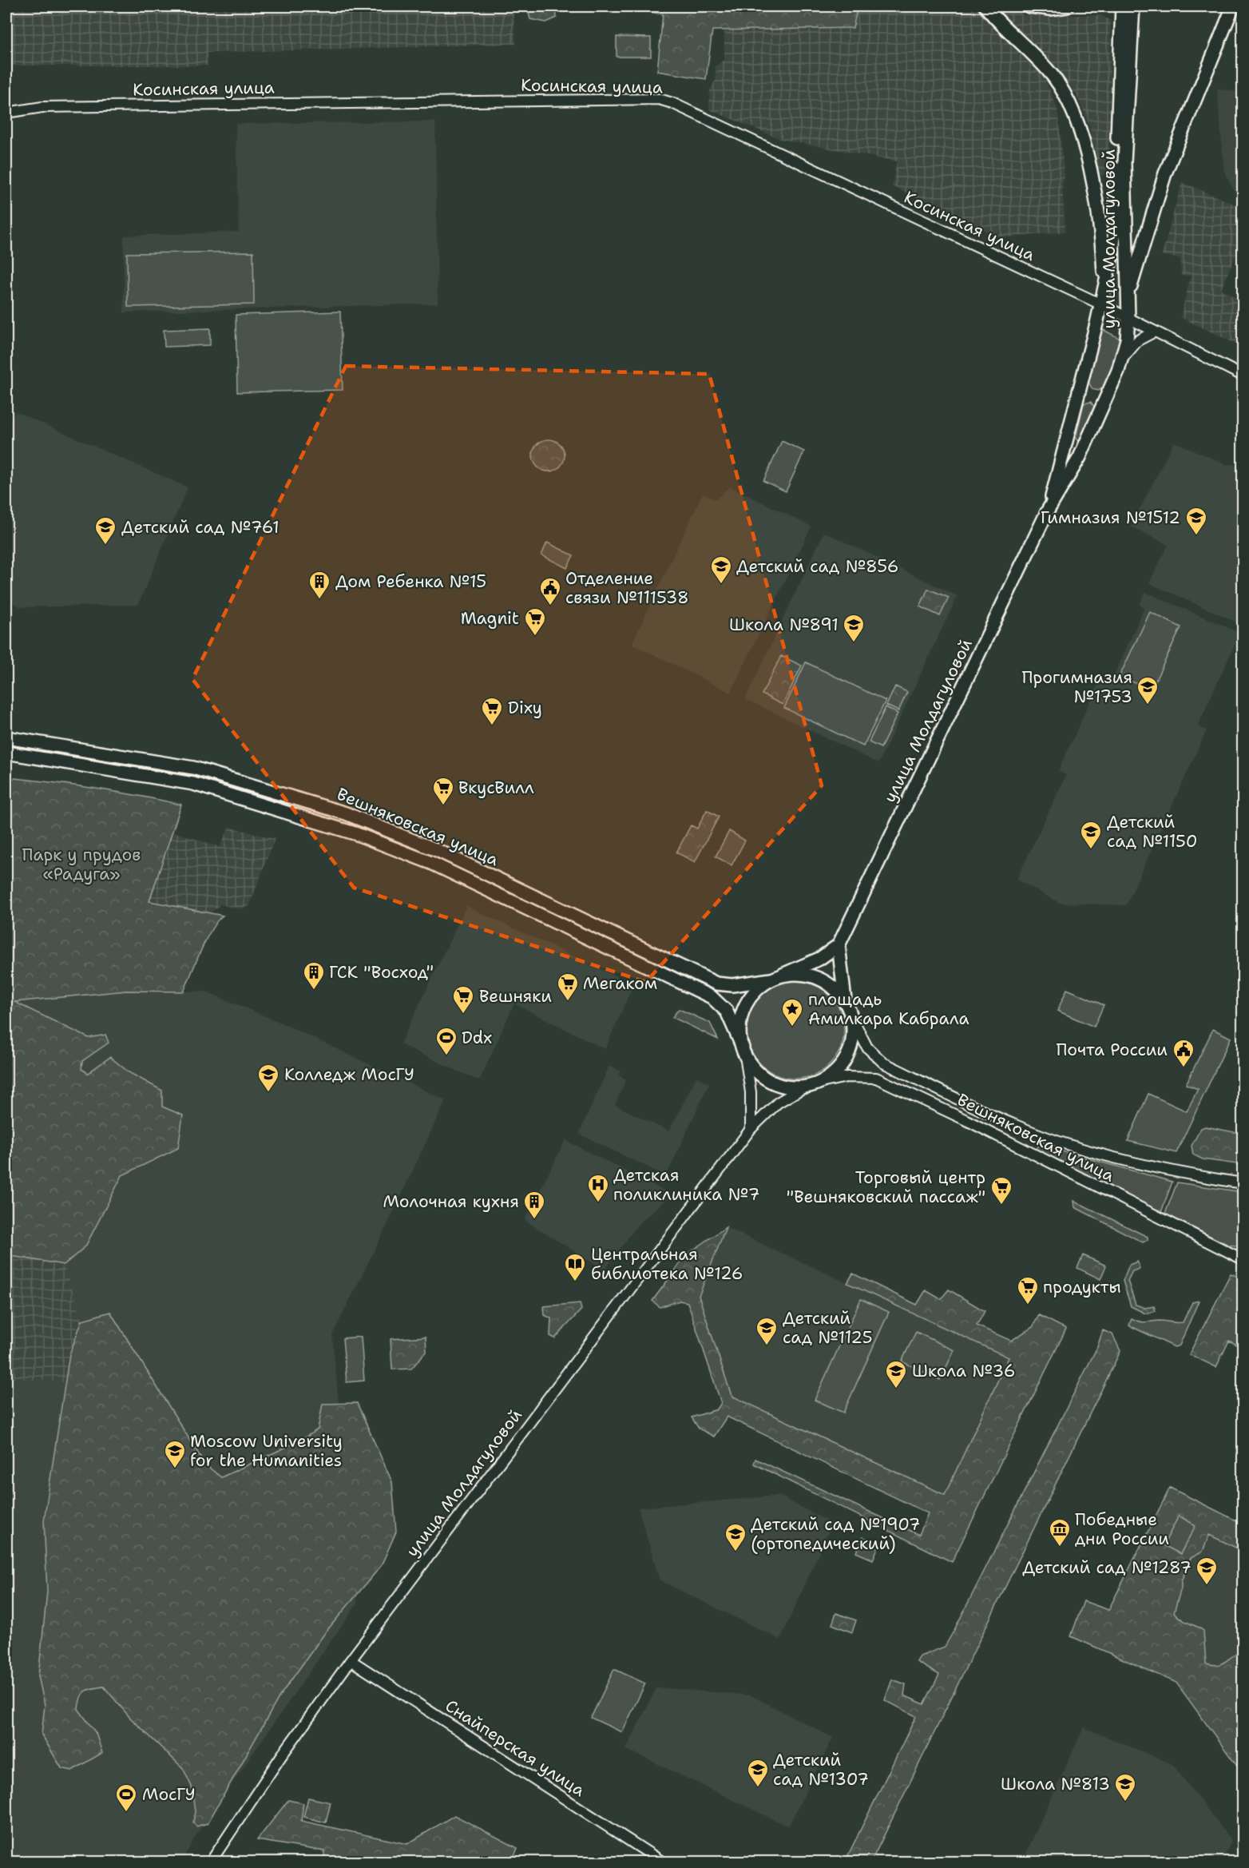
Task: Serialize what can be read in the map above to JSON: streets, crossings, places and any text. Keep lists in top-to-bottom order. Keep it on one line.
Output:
{"streets":{"main road":["улица Молдагуловой","Вешняковская улица"],"street":["Косинская улица","Снайперская улица"]},"crossings":[["Косинская улица","улица Молдагуловой"],["улица Молдагуловой","Вешняковская улица"],["улица Молдагуловой","Снайперская улица"]],"parks":["Парк у прудов «Радуга»"],"places":{"school or university":["Гимназия №1512","Детский сад №761","Детский сад №856","Школа №891","Прогимназия №1753","Детский сад №1150","Колледж МосГУ","Детский сад №1125","Школа №36","Moscow University for the Humanities","Детский сад №1907 (ортопедический)","Детский сад №1287","Детский сад №1307","Школа №813"],"building":["Дом Ребенка №15","ГСК \"Восход\"","Молочная кухня"],"public building":["Отделение связи №111538","Почта России"],"supermarket":["Magnit","Dixy","ВкусВилл","Мегаком","Вешняки","Торговый центр \"Вешняковский пассаж\"","продукты"],"place":["площадь Амилкара Кабрала"],"sports":["Ddx","МосГУ"],"hospital":["Детская поликлиника №7"],"library":["Центральная библиотека №126"],"museum":["Победные дни России"]}}
